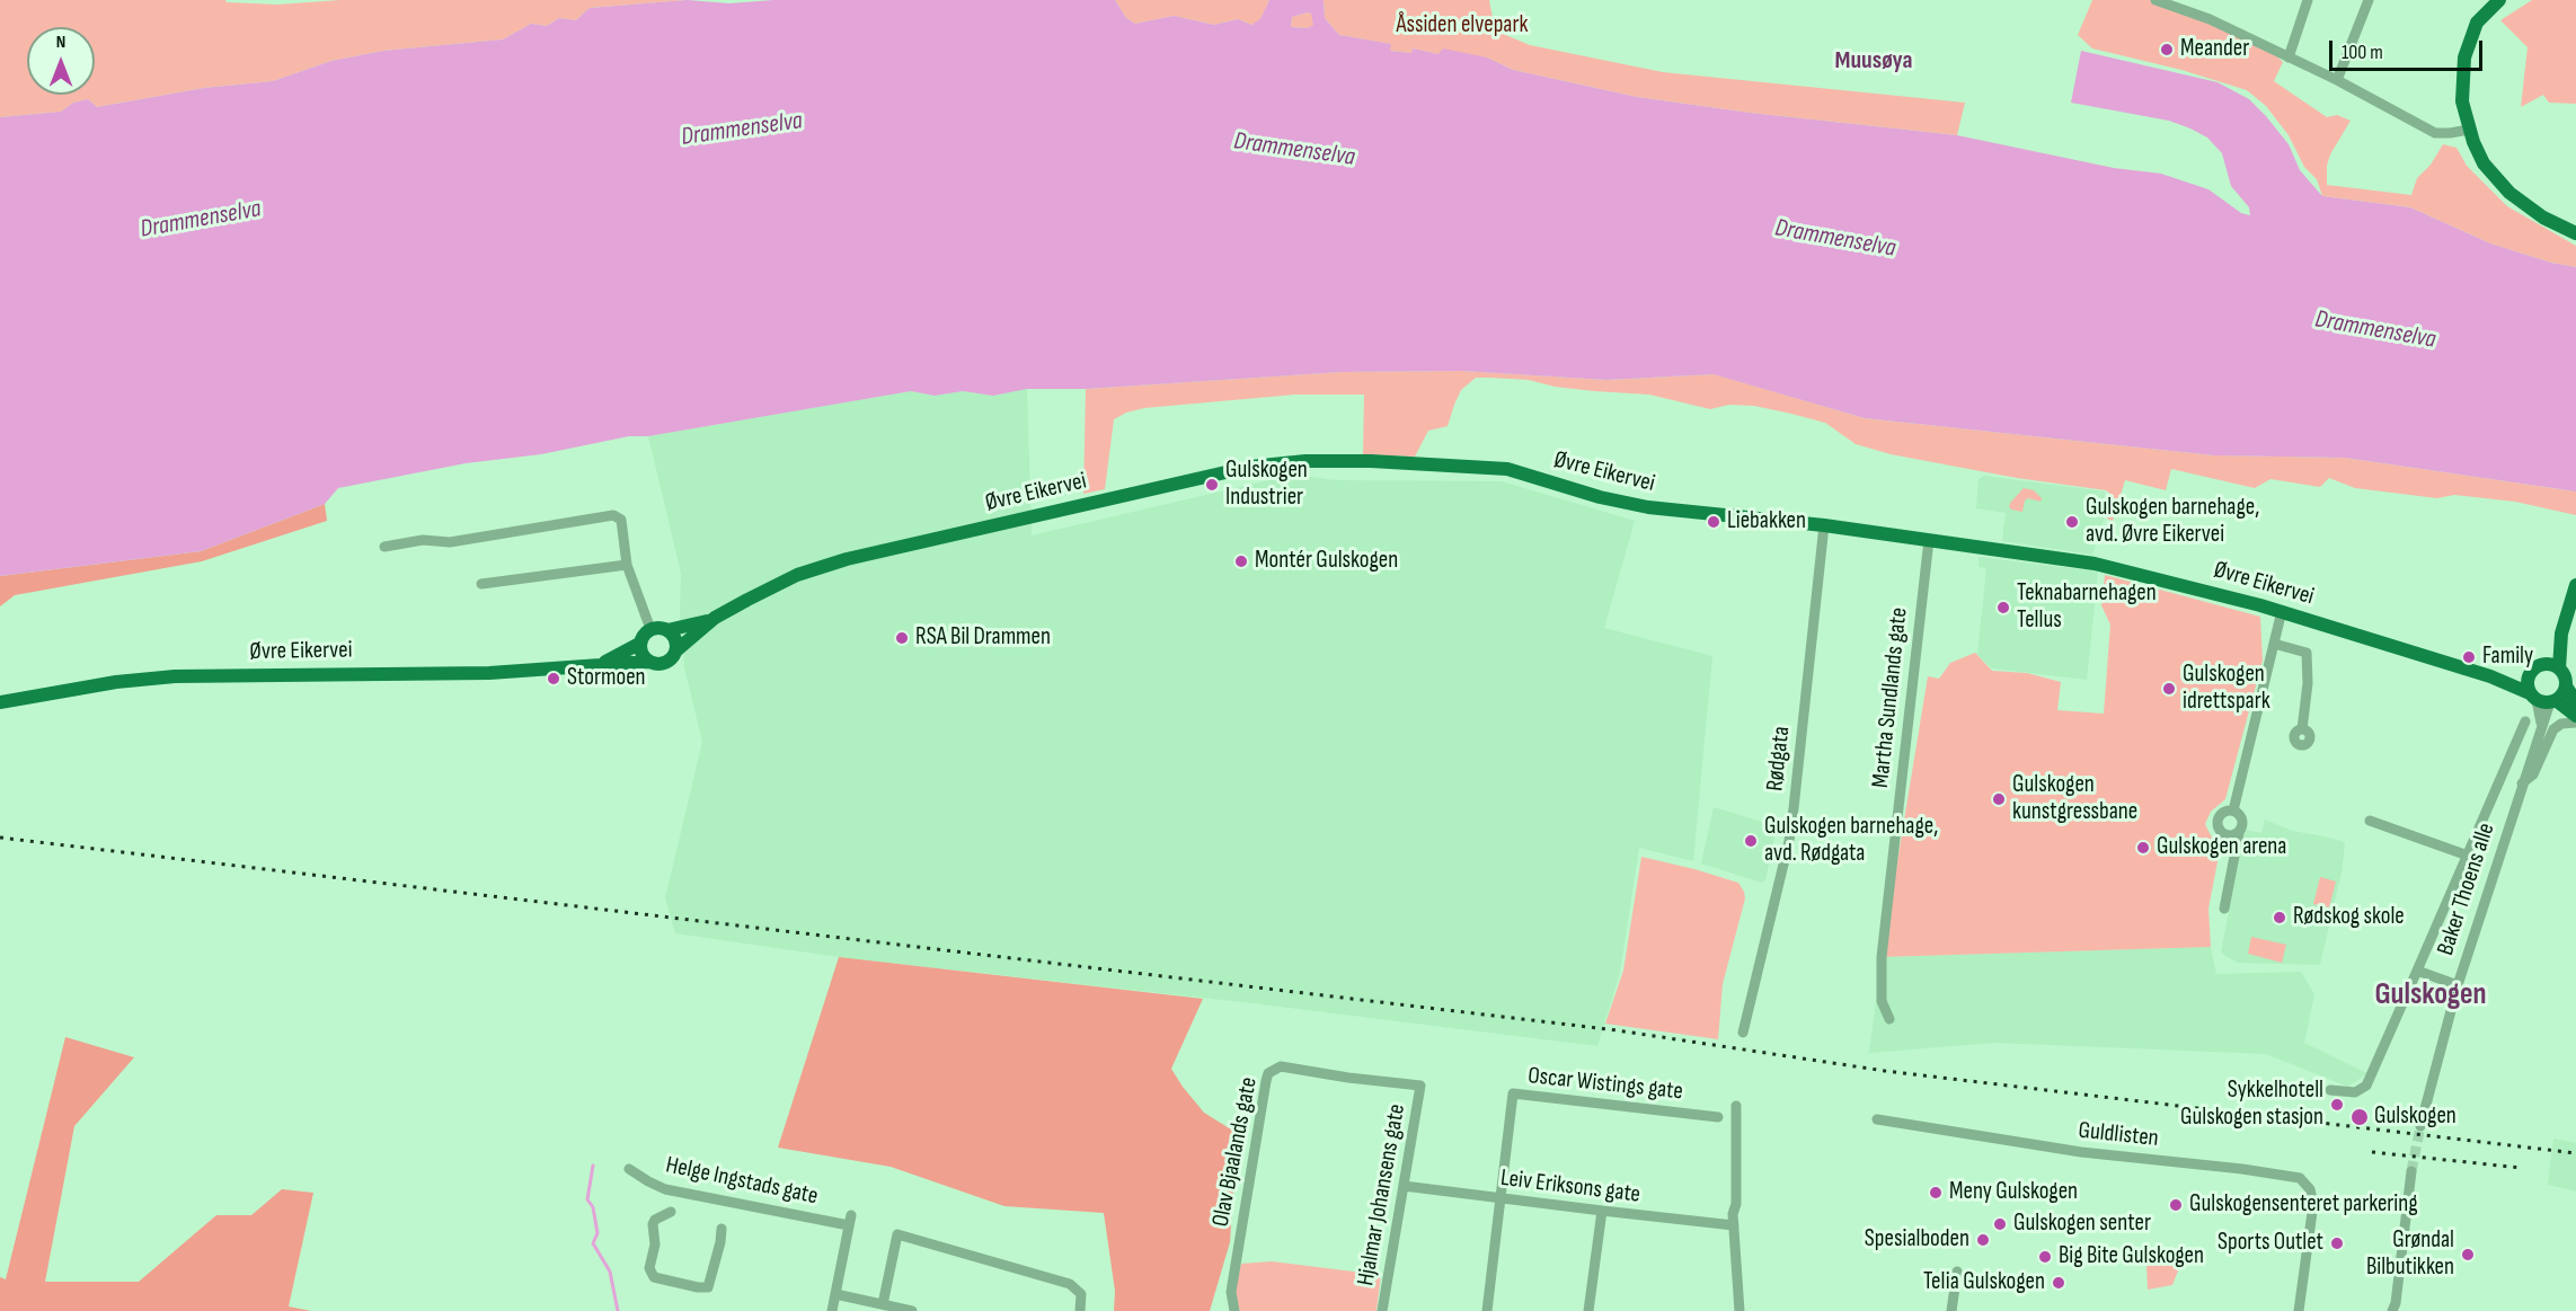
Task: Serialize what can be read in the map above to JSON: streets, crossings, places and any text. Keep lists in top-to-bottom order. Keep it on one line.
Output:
{"streets":{"main road":["Øvre Eikervei"],"street":["Martha Sundlands gate","Rødgata","Baker Thoens alle","Oscar Wistings gate","Guldlisten","Olav Bjaalands gate","Helge Ingstads gate","Leiv Eriksons gate","Hjalmar Johansens gate"]},"crossings":[["Øvre Eikervei","Martha Sundlands gate"],["Øvre Eikervei","Rødgata"],["Øvre Eikervei","Baker Thoens alle"],["Oscar Wistings gate","Leiv Eriksons gate"],["Olav Bjaalands gate","Hjalmar Johansens gate"],["Leiv Eriksons gate","Hjalmar Johansens gate"]],"districts":["Muusøya","Gulskogen"],"water":["Drammenselva"],"parks":["Åssiden elvepark"],"places":["Meander","Gulskogen Industrier","Liebakken","Gulskogen barnehage, avd. Øvre Eikervei","Montér Gulskogen","Teknabarnehagen Tellus","RSA Bil Drammen","Family","Stormoen","Gulskogen idrettspark","Gulskogen kunstgressbane","Gulskogen barnehage, avd. Rødgata","Gulskogen arena","Rødskog skole","Sykkelhotell Gulskogen stasjon","Gulskogen","Meny Gulskogen","Gulskogensenteret parkering","Gulskogen senter","Spesialboden","Sports Outlet","Grøndal Bilbutikken","Big Bite Gulskogen","Telia Gulskogen"],"scale_bar":"100 m","north":"top"}
